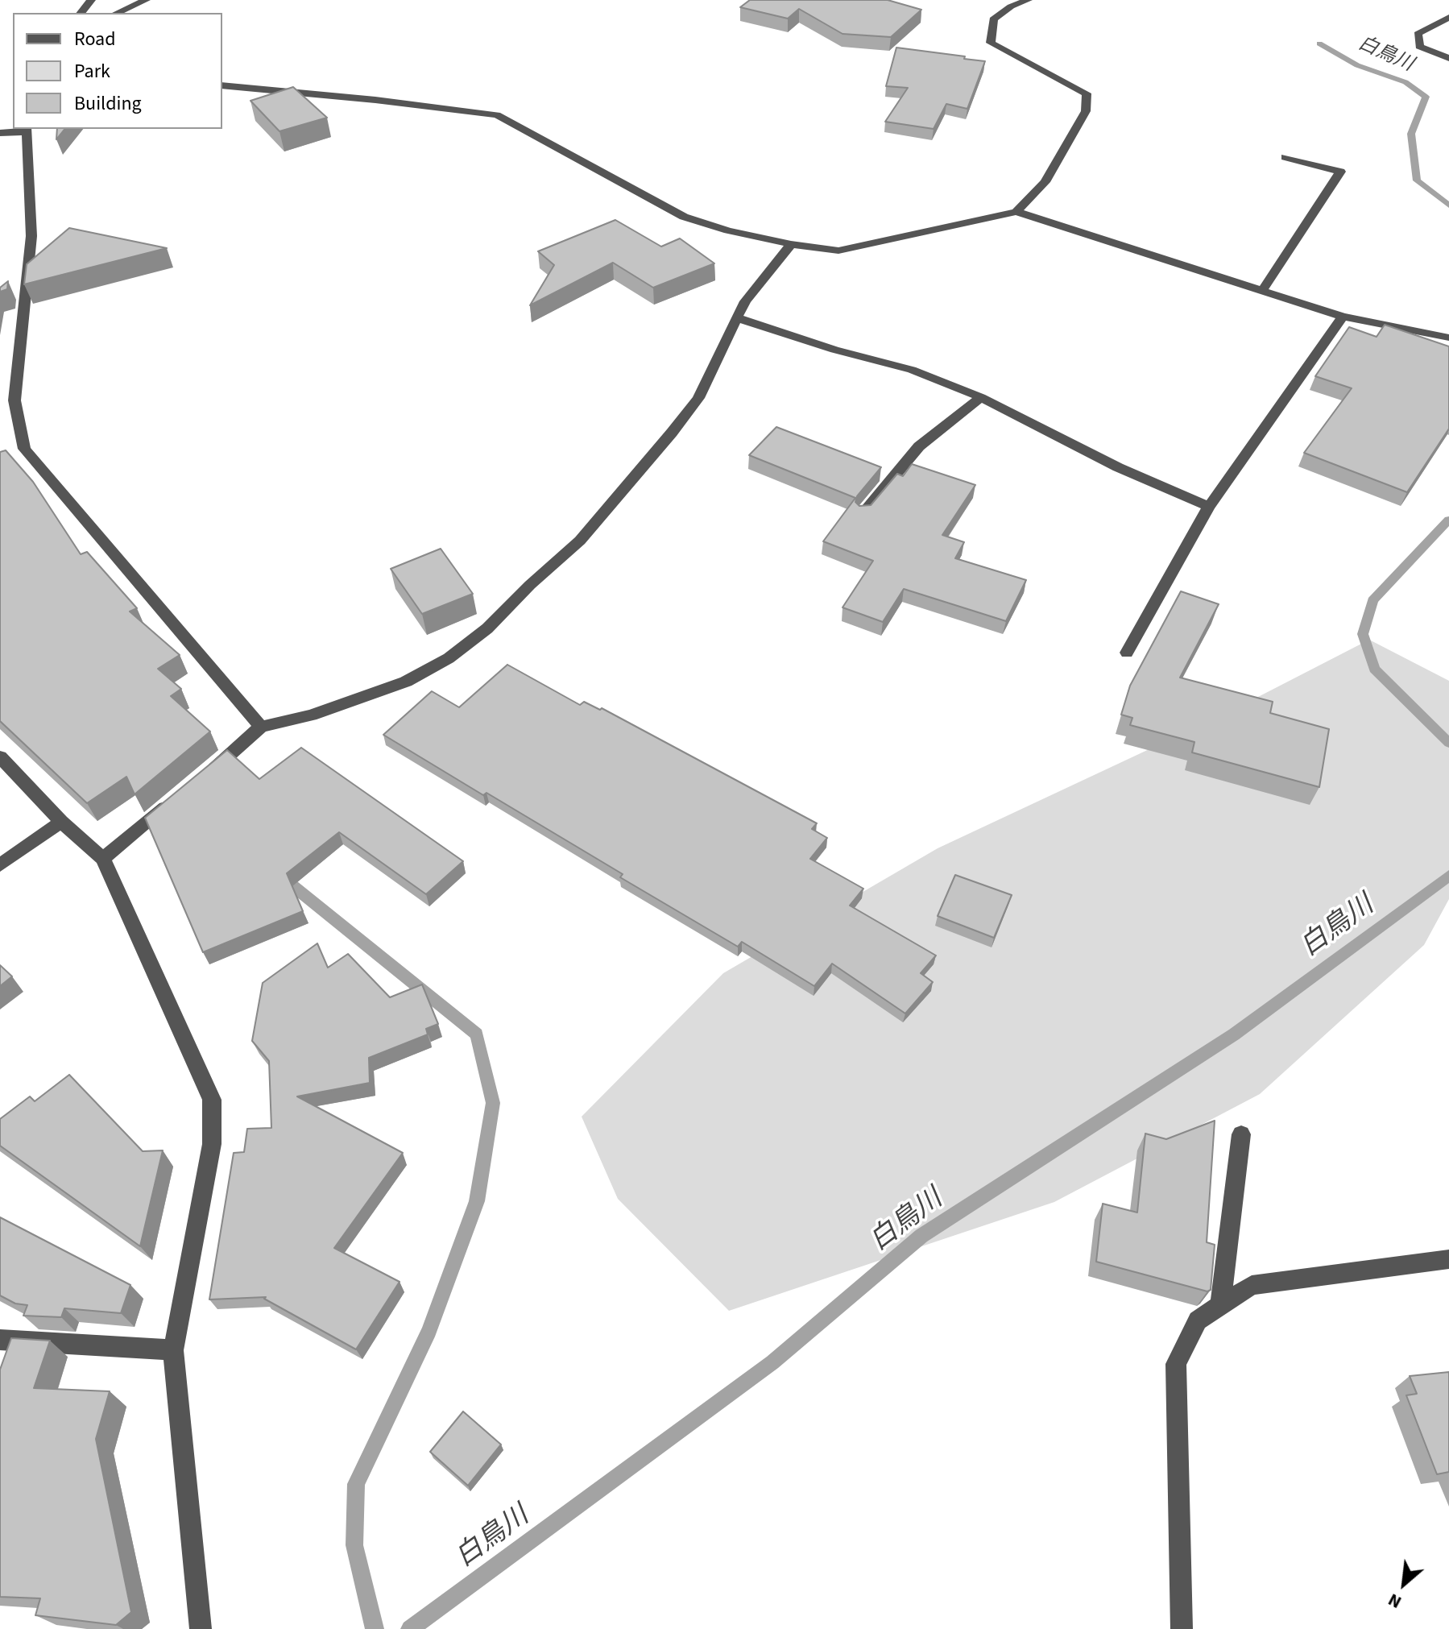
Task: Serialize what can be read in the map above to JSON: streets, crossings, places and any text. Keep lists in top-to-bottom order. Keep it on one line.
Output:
{"water":["白鳥川"],"legend":["Road","Park","Building"],"north":"bottom left"}
